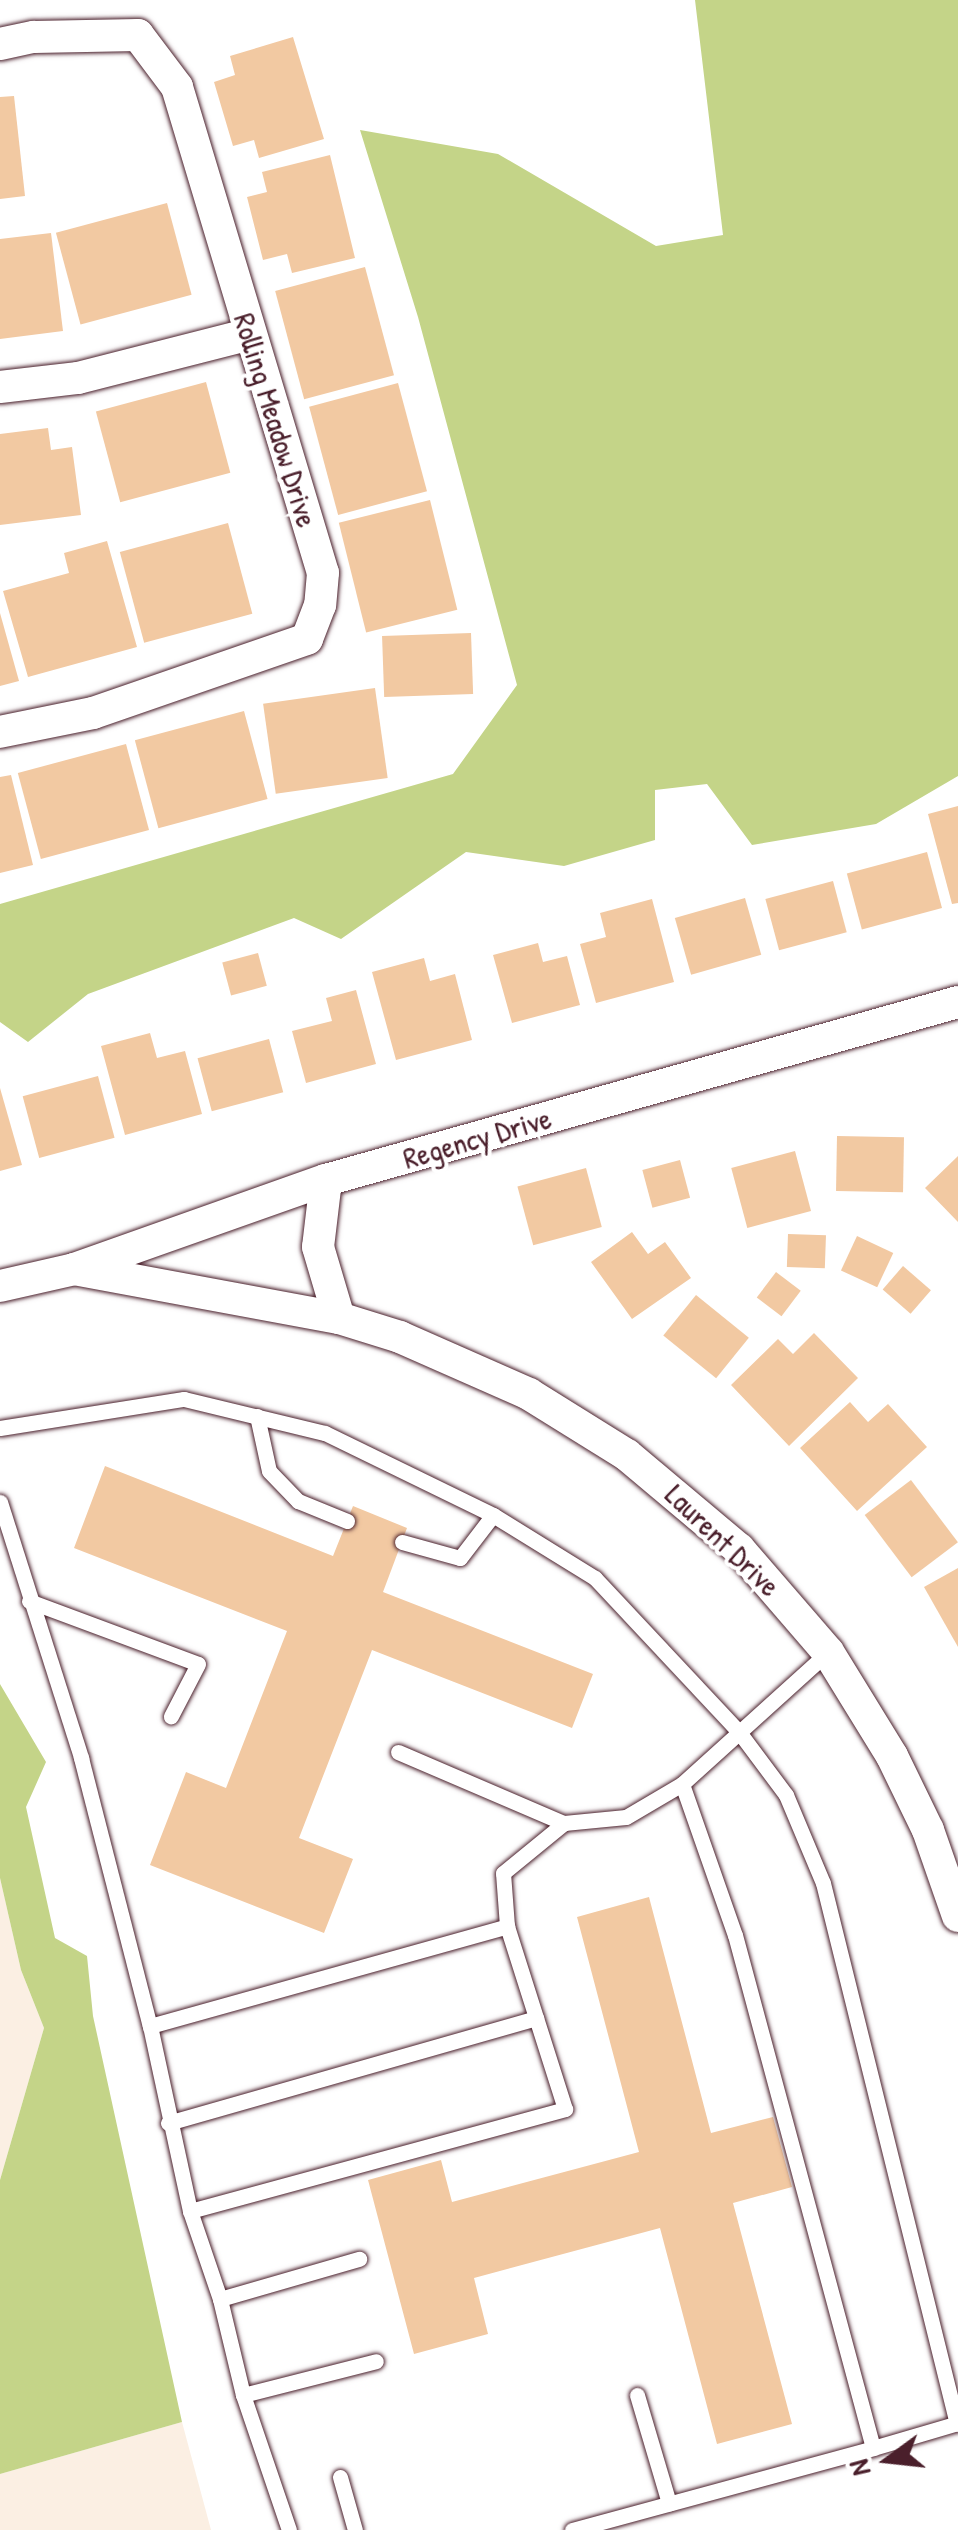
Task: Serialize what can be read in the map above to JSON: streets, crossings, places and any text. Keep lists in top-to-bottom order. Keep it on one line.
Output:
{"streets":{"street":["Rolling Meadow Drive","Regency Drive","Laurent Drive"]},"crossings":[["Regency Drive","Laurent Drive"]],"north":"left"}
